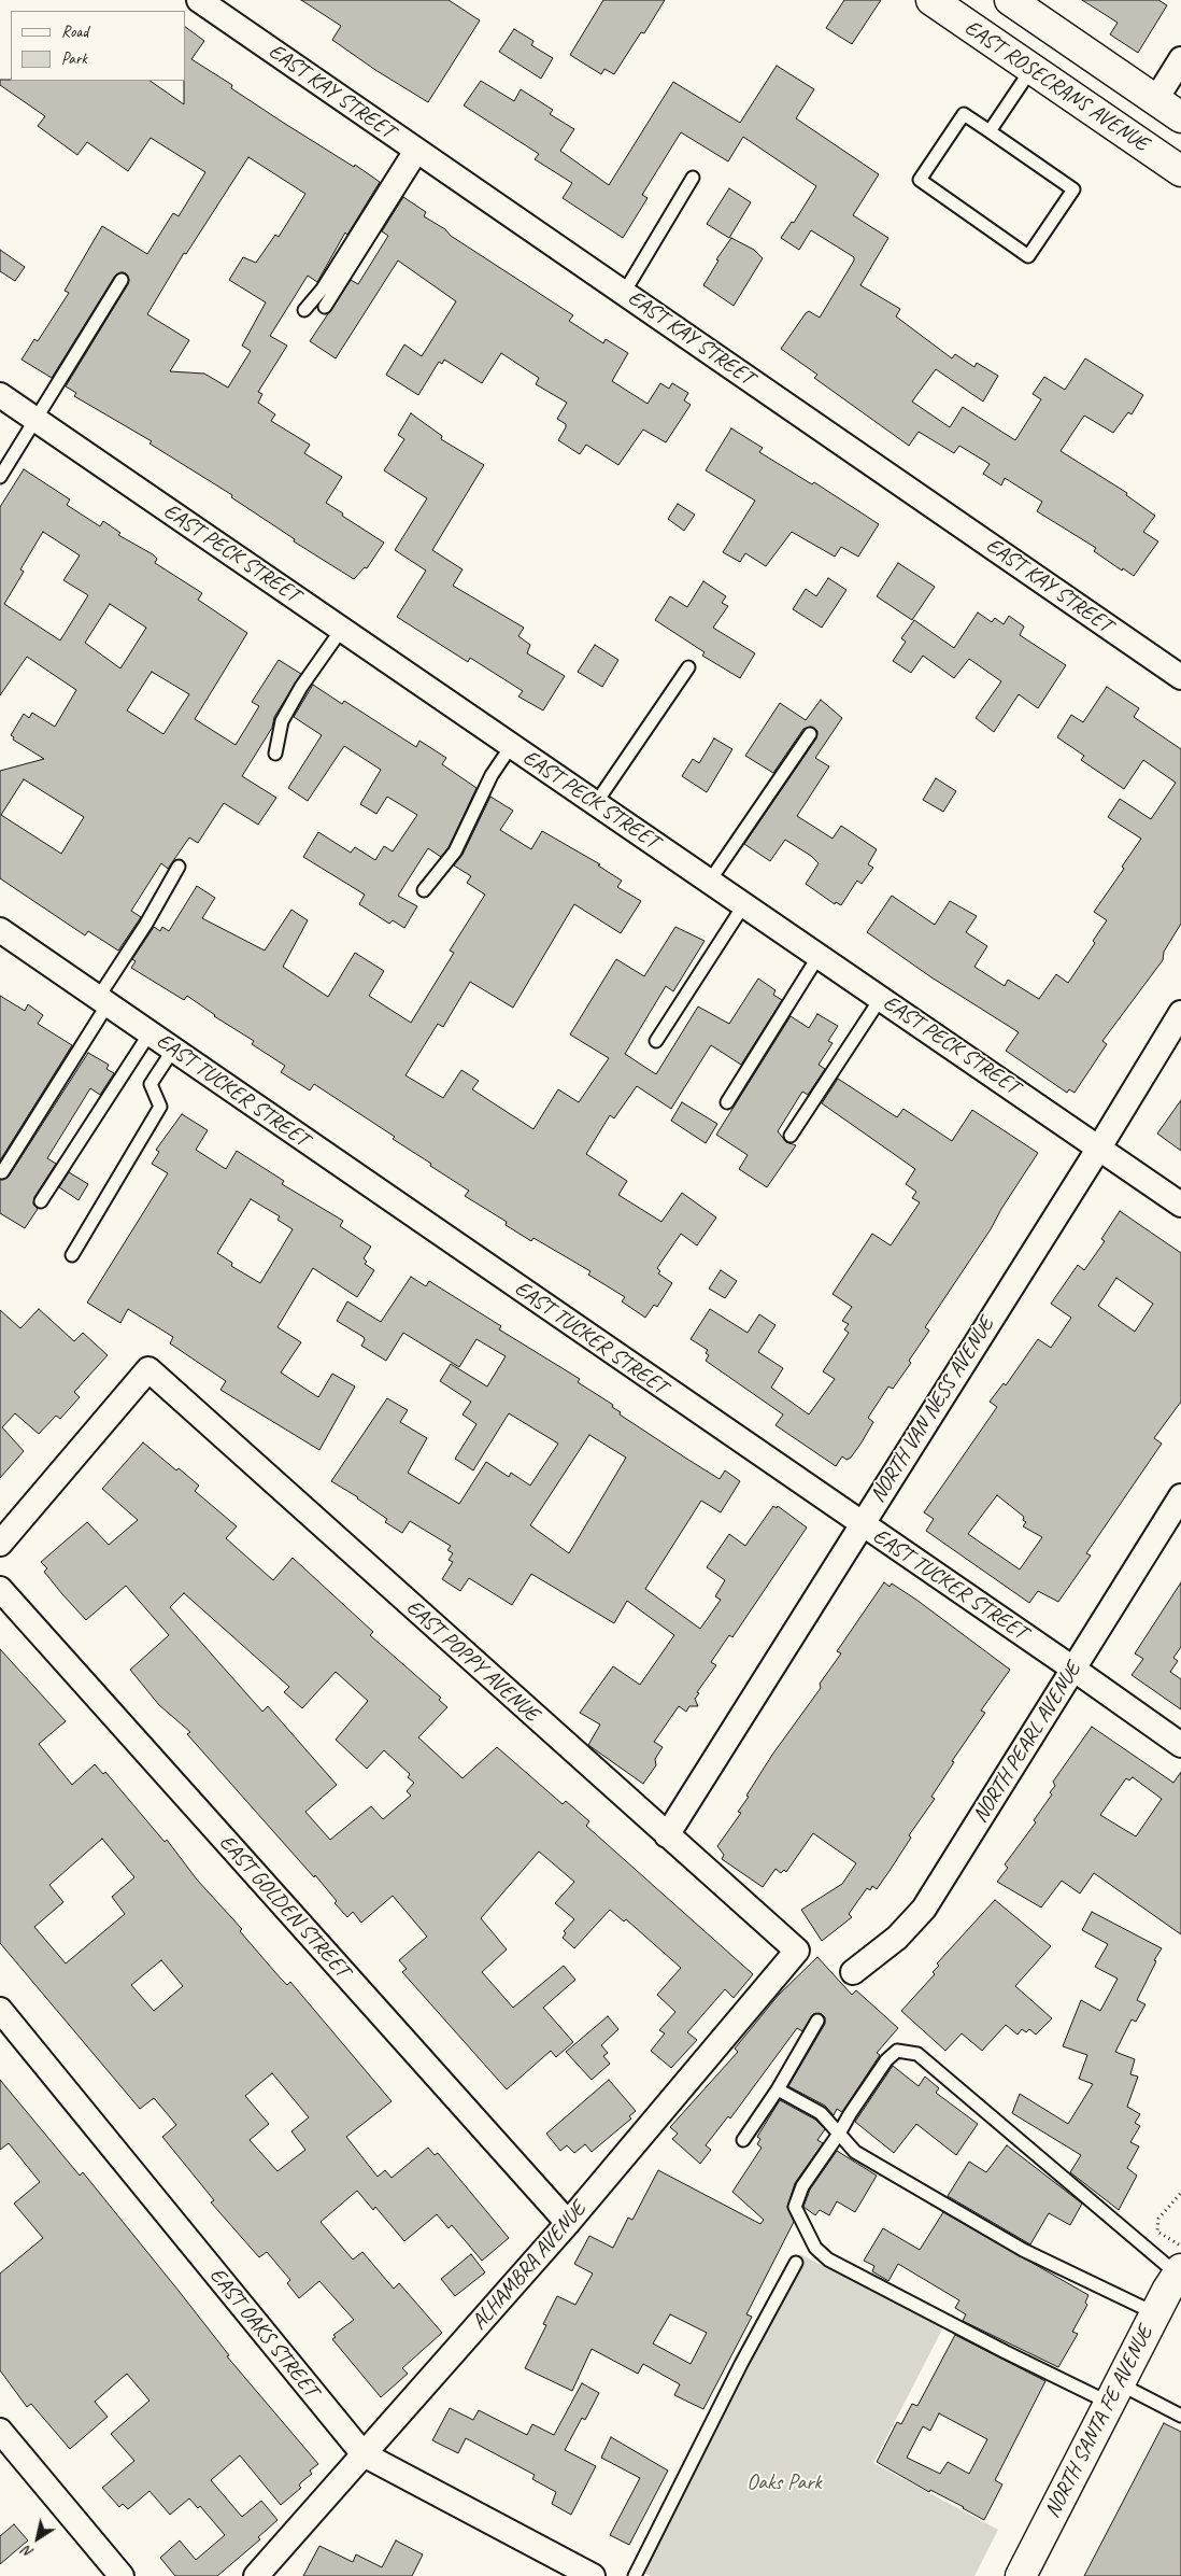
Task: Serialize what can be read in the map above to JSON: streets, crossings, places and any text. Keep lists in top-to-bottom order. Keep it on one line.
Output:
{"streets":{"main road":["EAST ROSECRANS AVENUE","NORTH SANTA FE AVENUE"],"street":["EAST KAY STREET","EAST PECK STREET","EAST TUCKER STREET","NORTH VAN NESS AVENUE","EAST POPPY AVENUE","NORTH PEARL AVENUE","EAST GOLDEN STREET","ALHAMBRA AVENUE","EAST OAKS STREET"]},"crossings":[["EAST PECK STREET","NORTH VAN NESS AVENUE"],["EAST TUCKER STREET","NORTH VAN NESS AVENUE"],["EAST TUCKER STREET","NORTH PEARL AVENUE"],["NORTH VAN NESS AVENUE","EAST POPPY AVENUE"],["EAST POPPY AVENUE","ALHAMBRA AVENUE"],["EAST GOLDEN STREET","ALHAMBRA AVENUE"],["ALHAMBRA AVENUE","EAST OAKS STREET"]],"parks":["Oaks Park"],"legend":["Road","Park"],"north":"bottom left"}
